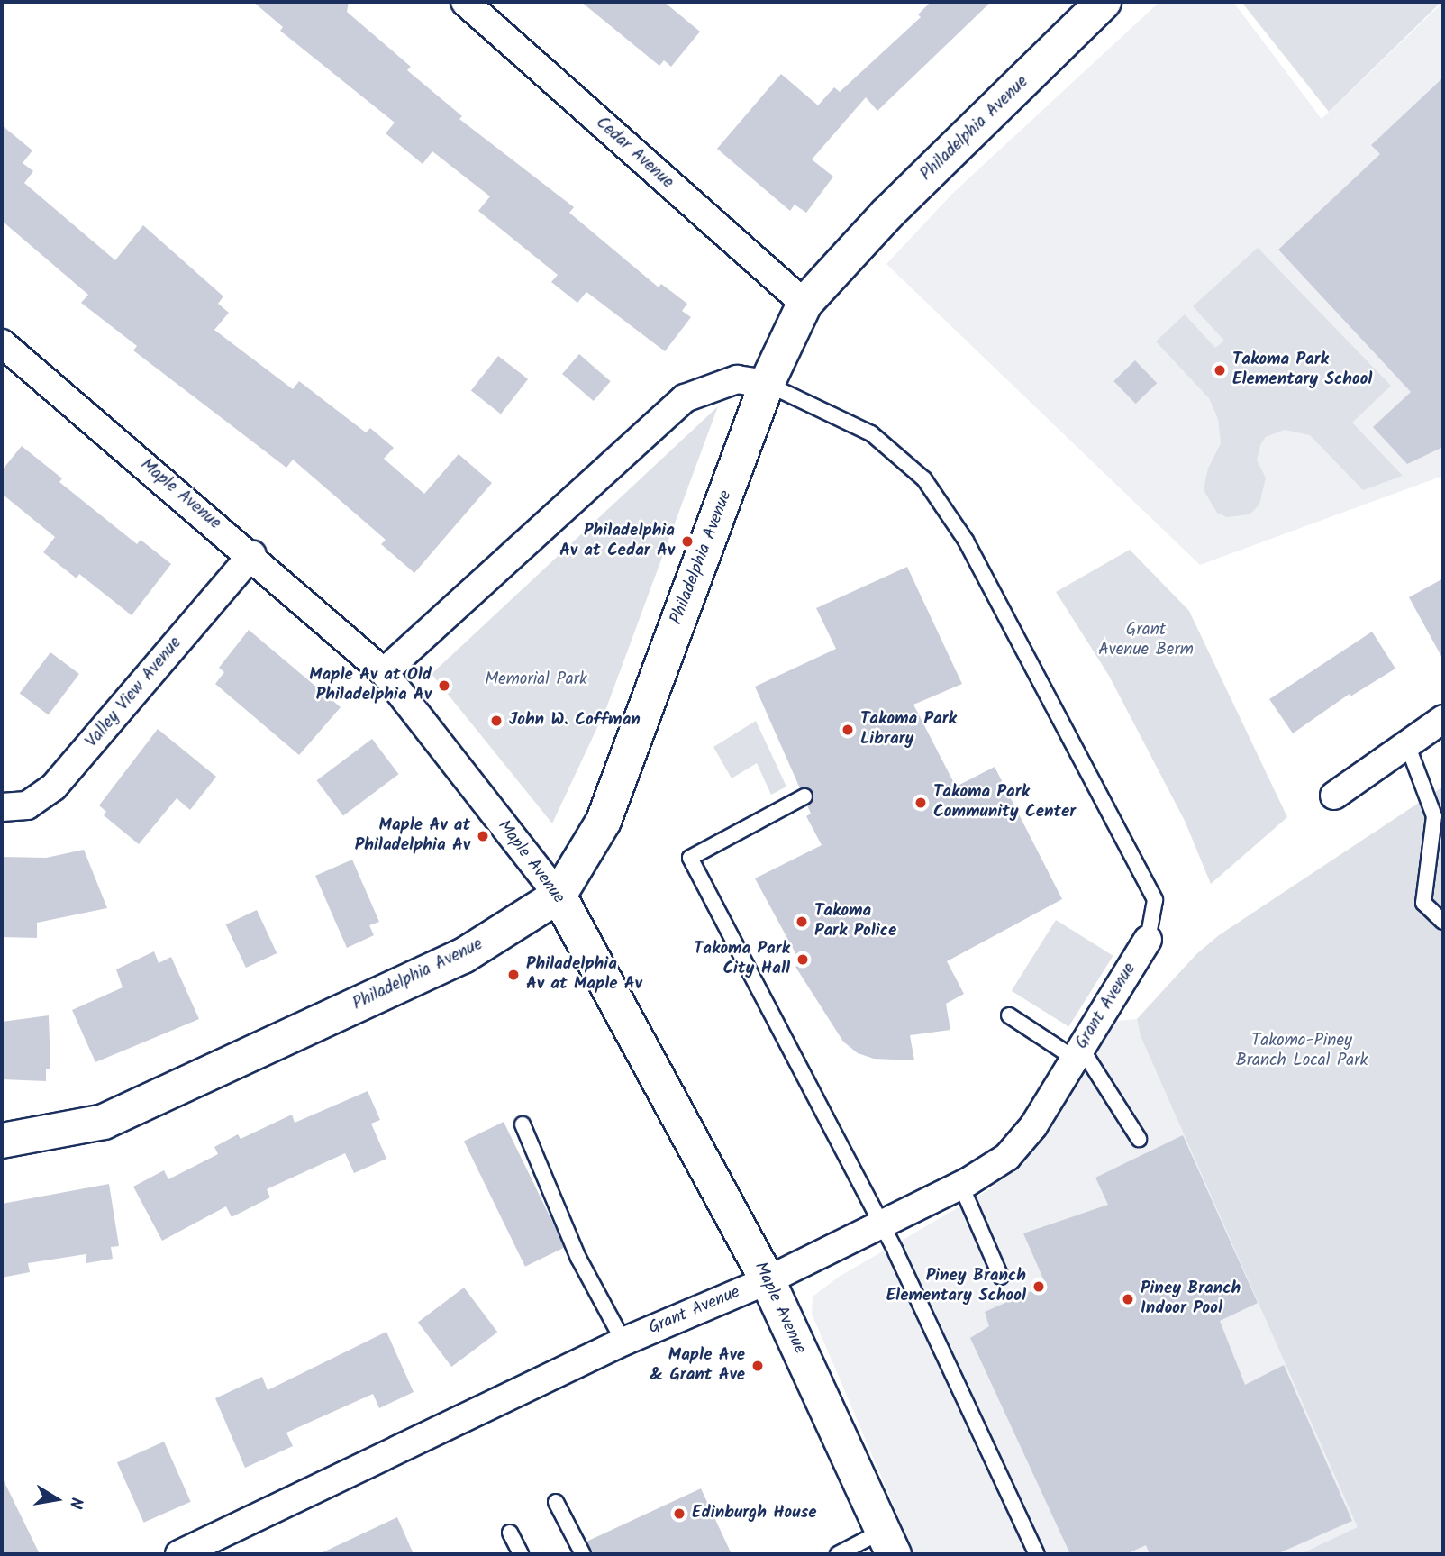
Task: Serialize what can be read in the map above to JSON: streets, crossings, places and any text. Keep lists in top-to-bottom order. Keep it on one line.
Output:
{"streets":{"main road":["Philadelphia Avenue","Maple Avenue"],"street":["Cedar Avenue","Valley View Avenue","Grant Avenue"]},"crossings":[["Philadelphia Avenue","Cedar Avenue"],["Philadelphia Avenue","Maple Avenue"],["Maple Avenue","Valley View Avenue"],["Maple Avenue","Grant Avenue"]],"parks":["Grant Avenue Berm","Memorial Park","Takoma-Piney Branch Local Park"],"places":["Takoma Park Elementary School","Philadelphia Av at Cedar Av","Maple Av at Old Philadelphia Av","John W. Coffman","Takoma Park Library","Takoma Park Community Center","Maple Av at Philadelphia Av","Takoma Park Police","Takoma Park City Hall","Philadelphia Av at Maple Av","Piney Branch Elementary School","Piney Branch Indoor Pool","Maple Ave & Grant Ave","Edinburgh House"],"north":"right"}
